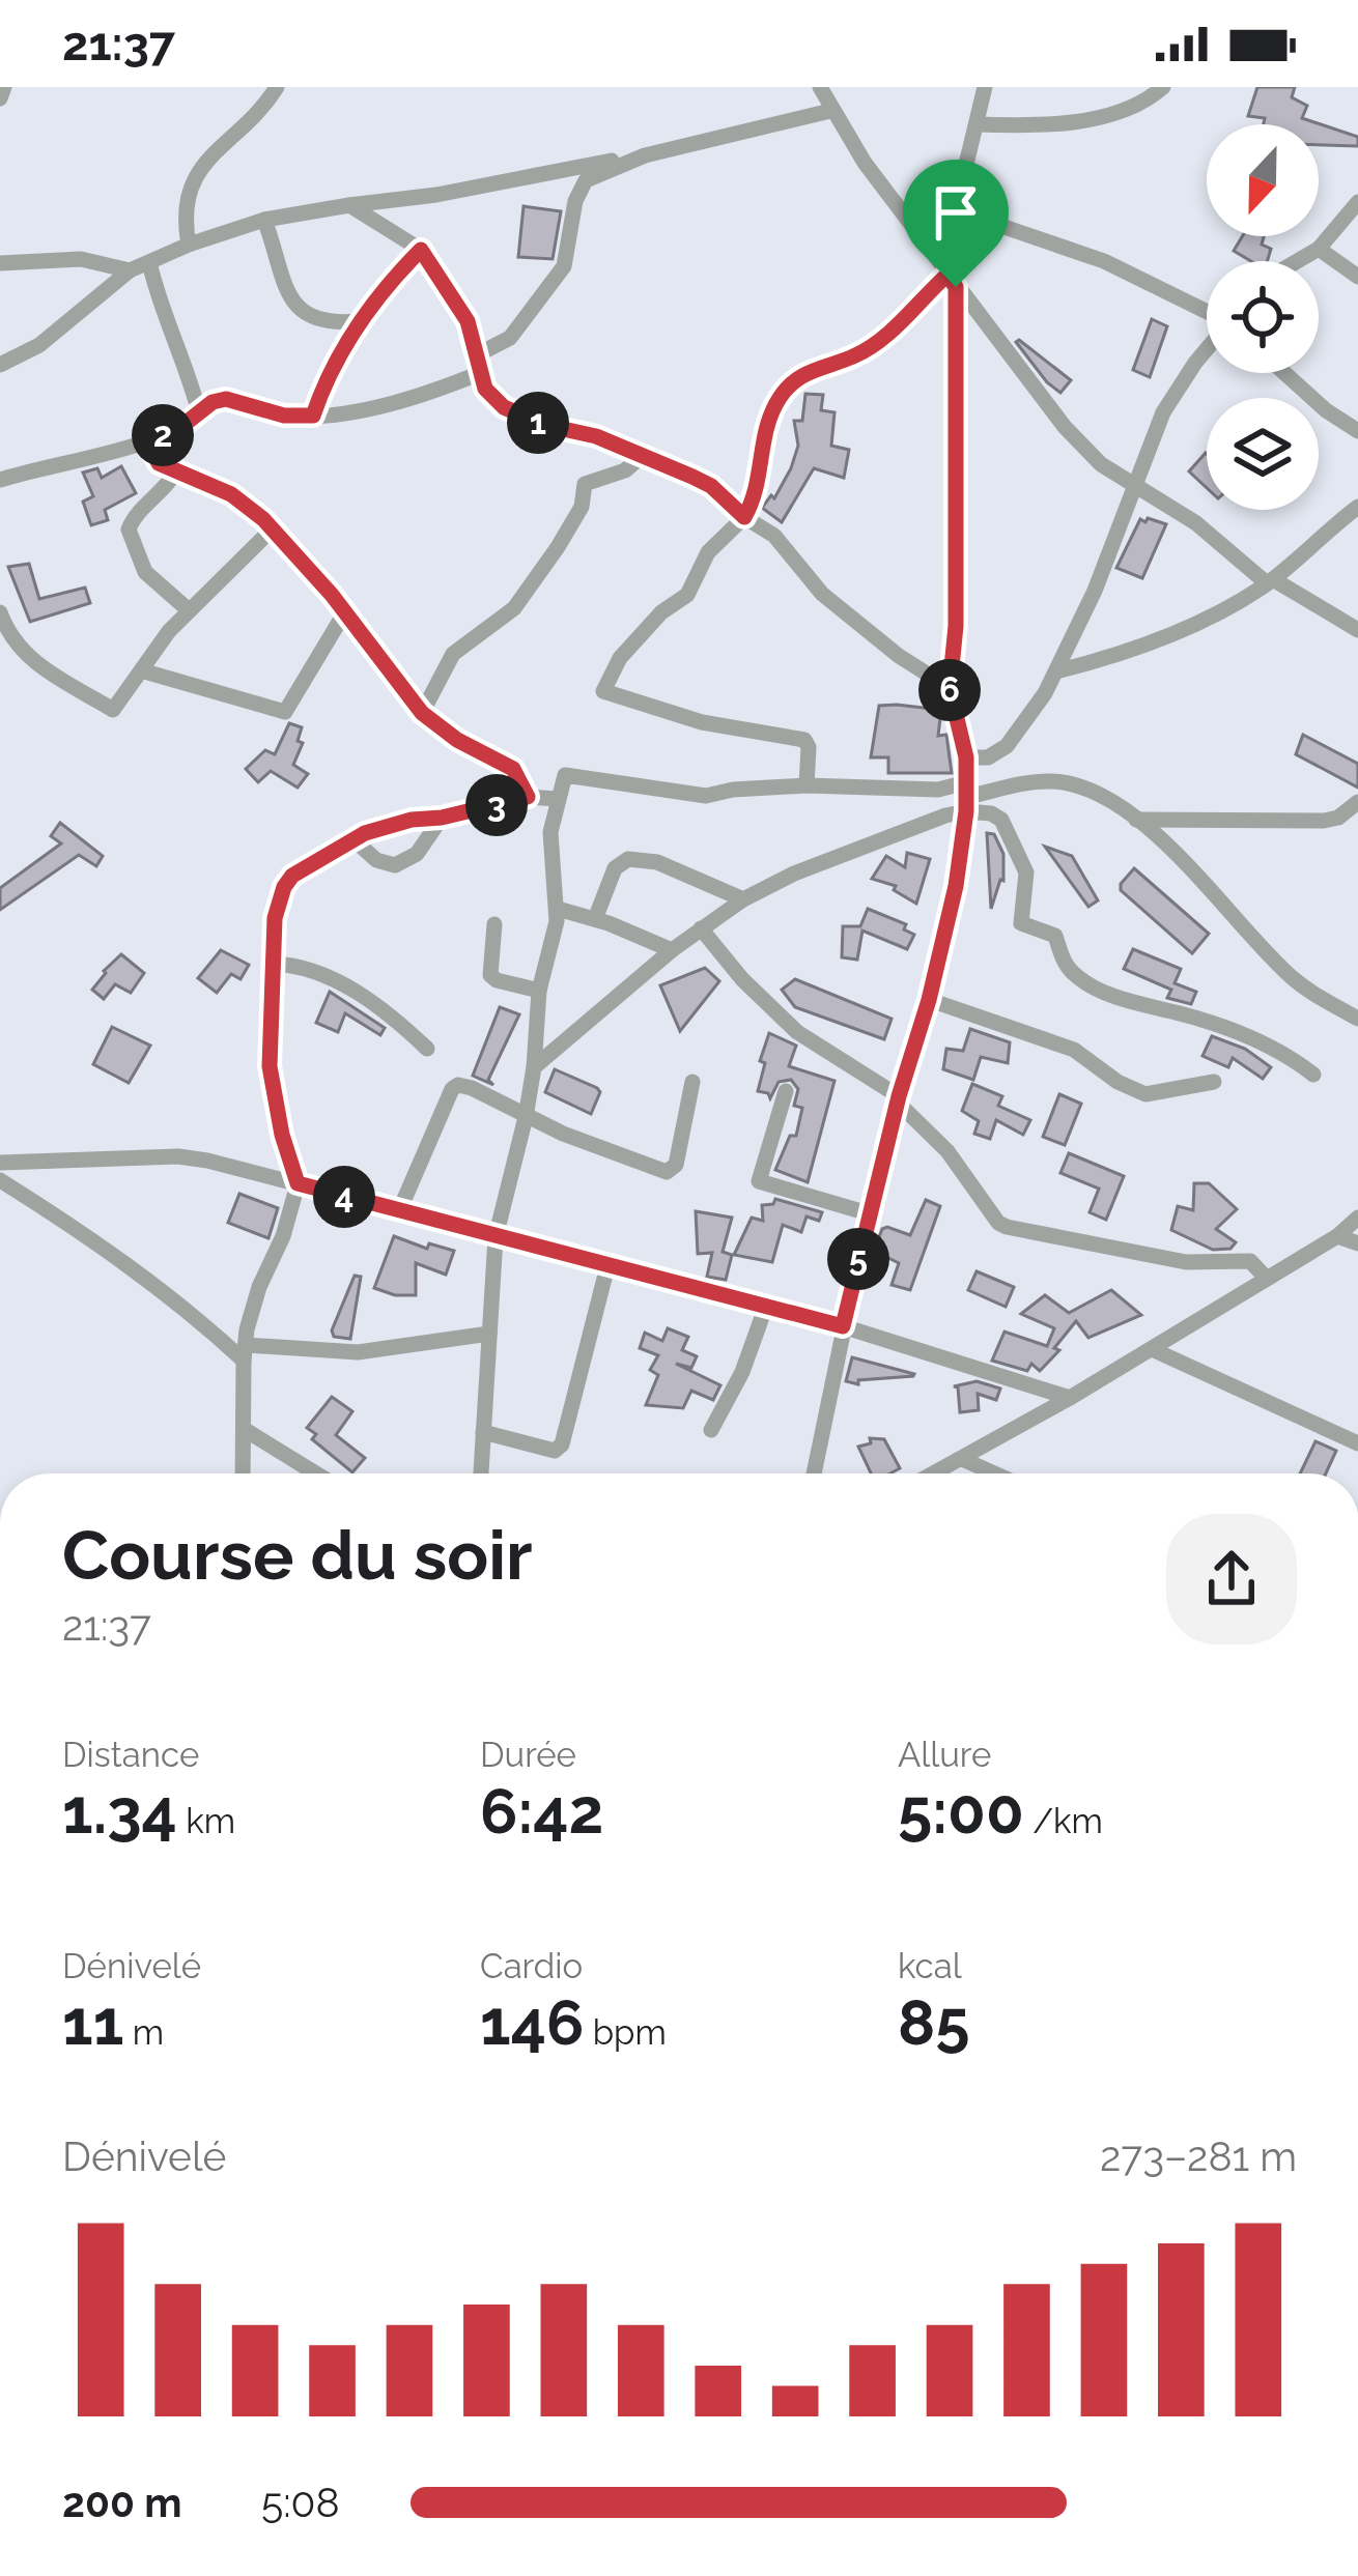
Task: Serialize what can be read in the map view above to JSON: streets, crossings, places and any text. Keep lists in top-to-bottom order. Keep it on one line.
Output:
{"north":"bottom","page":{"status":"21:37","pins":["1","2","6","3","4","5"],"heading":["Course du soir","21:37"],"stats":[["Distance","1.34 km"],["Durée","6:42"],["Allure","5:00 /km"],["Dénivelé","11 m"],["Cardio","146 bpm"],["kcal","85"]],"chart":["Dénivelé","273–281 m"],"list":[{"name":"200 m","note":"5:08"}]}}
